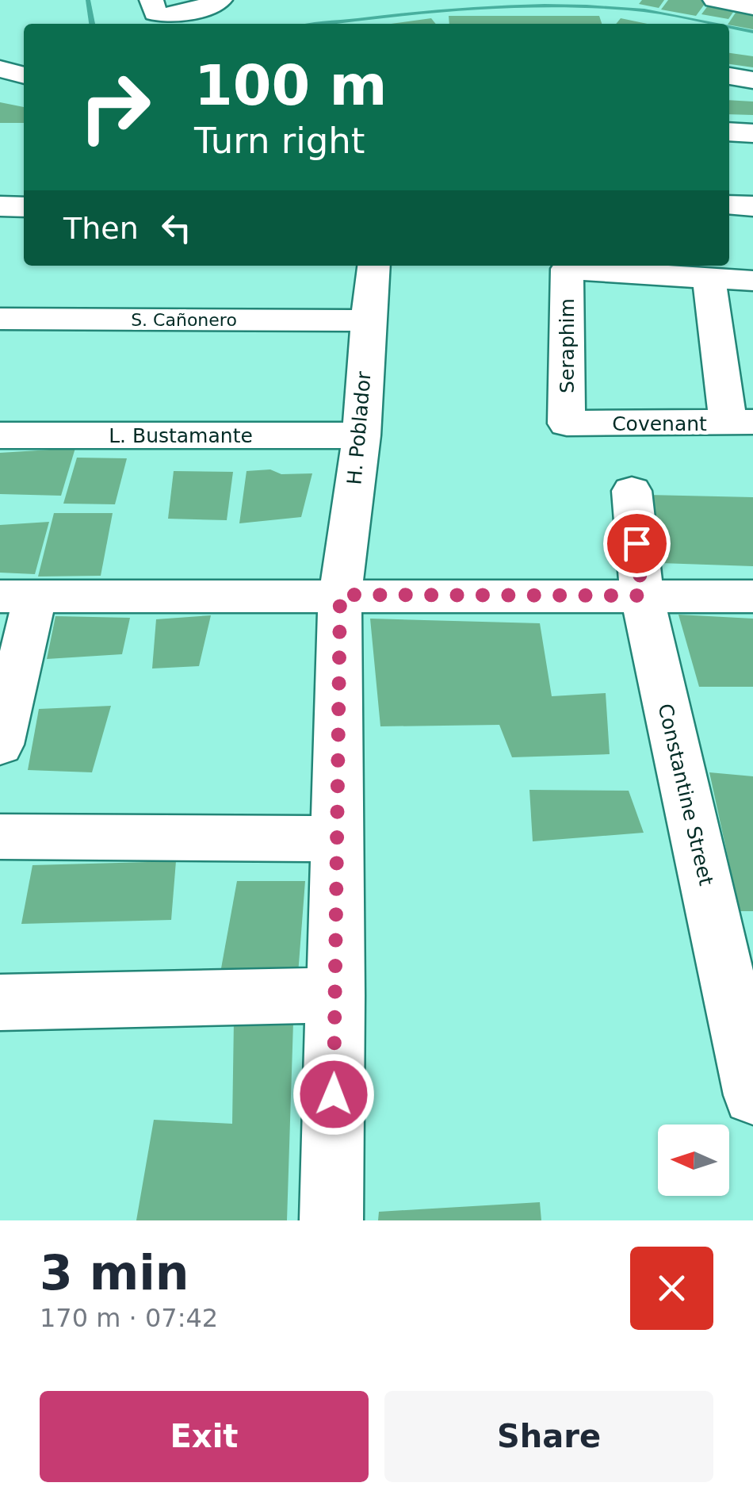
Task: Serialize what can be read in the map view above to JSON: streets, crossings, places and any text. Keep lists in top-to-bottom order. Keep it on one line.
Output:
{"streets":{"street":["S. Cañonero","Seraphim","Covenant","H. Poblador","L. Bustamante","Constantine Street"]},"crossings":[["S. Cañonero","H. Poblador"],["Seraphim","Covenant"],["H. Poblador","L. Bustamante"]],"north":"left","page":{"turn":["100 m","Turn right"],"then":"Then","heading":["3 min","170 m · 07:42"],"buttons":["Exit","Share"]}}
